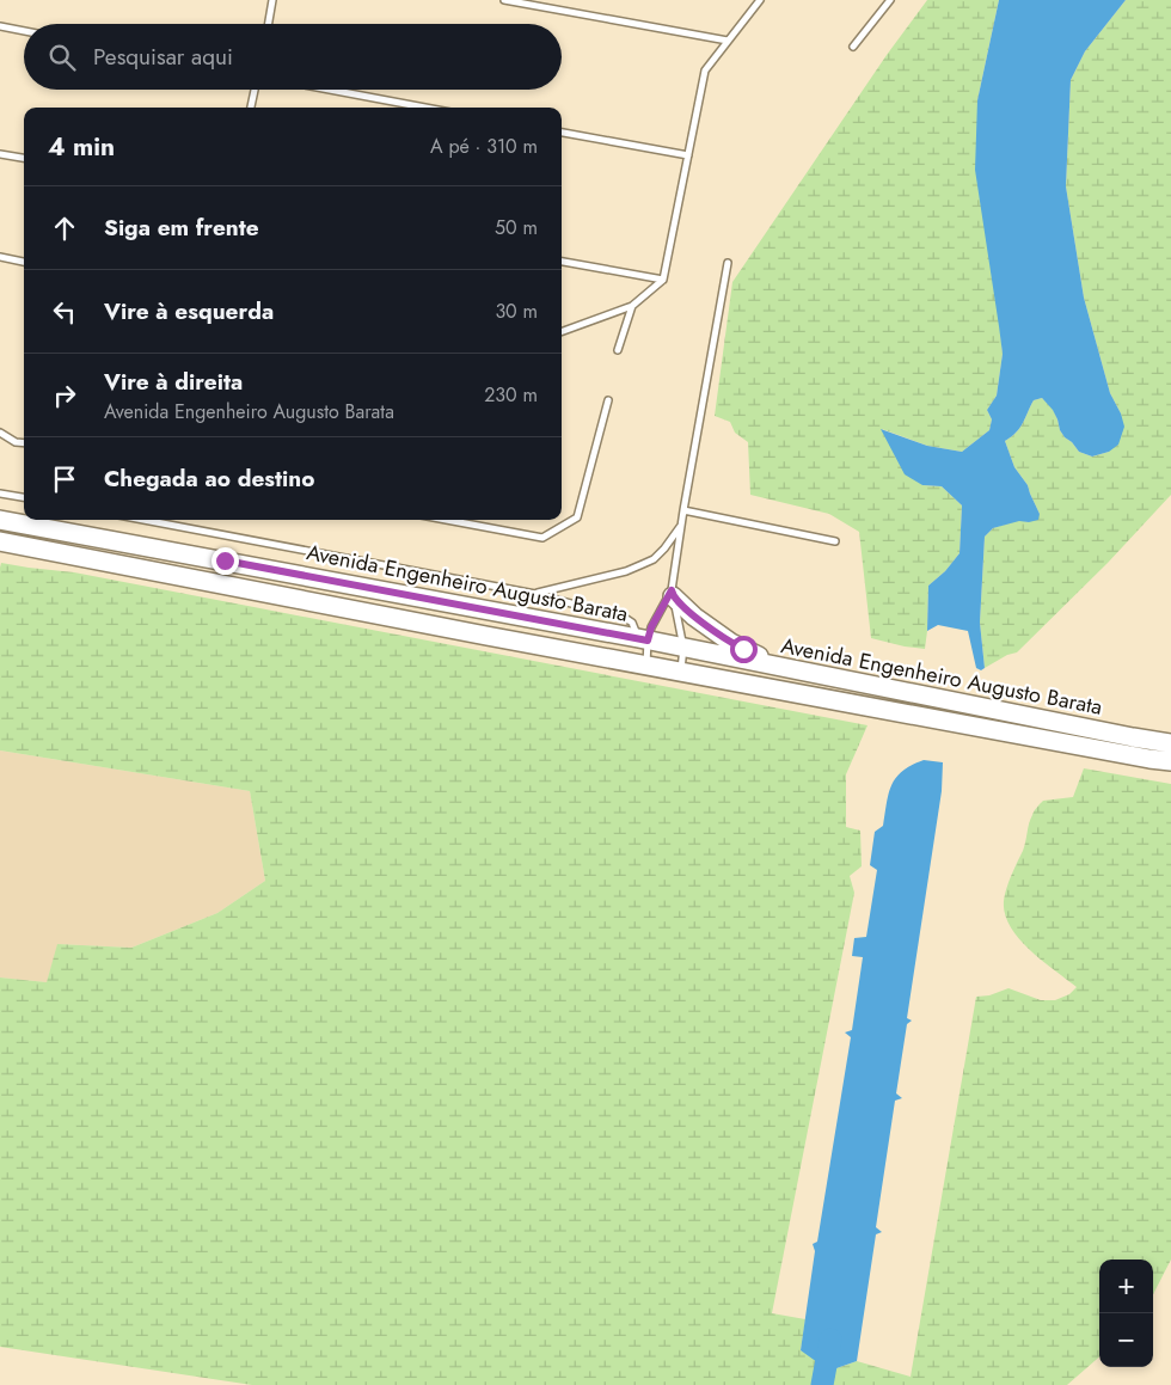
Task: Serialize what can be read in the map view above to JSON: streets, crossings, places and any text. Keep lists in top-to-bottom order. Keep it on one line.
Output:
{"streets":{"main road":["Avenida Engenheiro Augusto Barata"]},"page":{"search":"Pesquisar aqui","heading":["4 min","A pé · 310 m"],"list":[["Siga em frente","50 m"],["Vire à esquerda","30 m"],["Vire à direita","Avenida Engenheiro Augusto Barata","230 m"],"Chegada ao destino"],"map_buttons":["+","−"]}}
